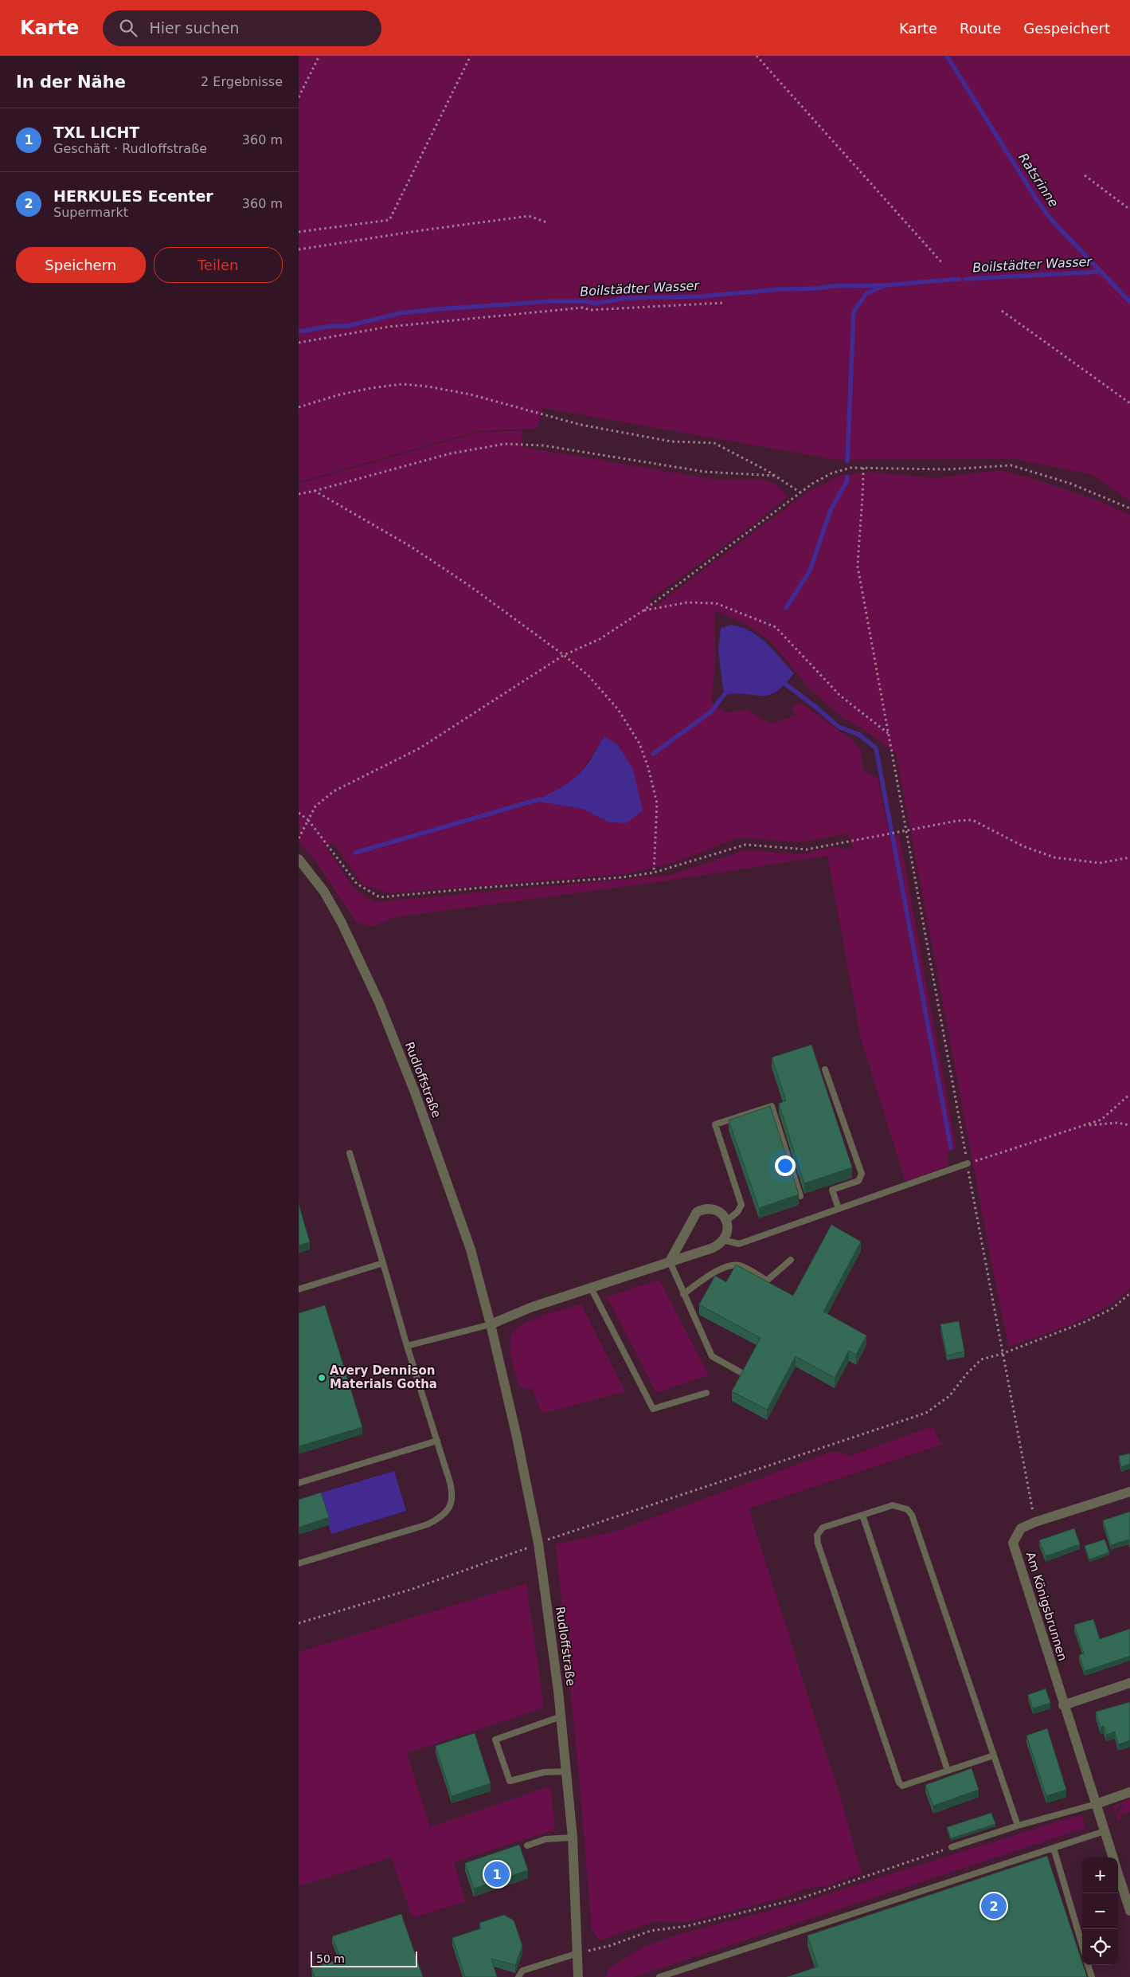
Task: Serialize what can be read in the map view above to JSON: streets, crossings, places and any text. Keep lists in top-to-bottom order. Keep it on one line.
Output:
{"streets":{"street":["Rudloffstraße","Am Königsbrunnen"]},"water":["Ratsrinne","Boilstädter Wasser"],"places":["Avery Dennison Materials Gotha"],"scale_bar":"50 m","page":{"header":"Karte","search":"Hier suchen","nav":["Karte","Route","Gespeichert"],"heading":["In der Nähe","2 Ergebnisse"],"list":[{"mark":"1","name":"TXL LICHT","note":"Geschäft · Rudloffstraße","value":"360 m"},{"mark":"2","name":"HERKULES Ecenter","note":"Supermarkt","value":"360 m"}],"buttons":["Speichern","Teilen"],"map_buttons":["+","−"],"pins":["1","2"],"scale":"50 m"}}
